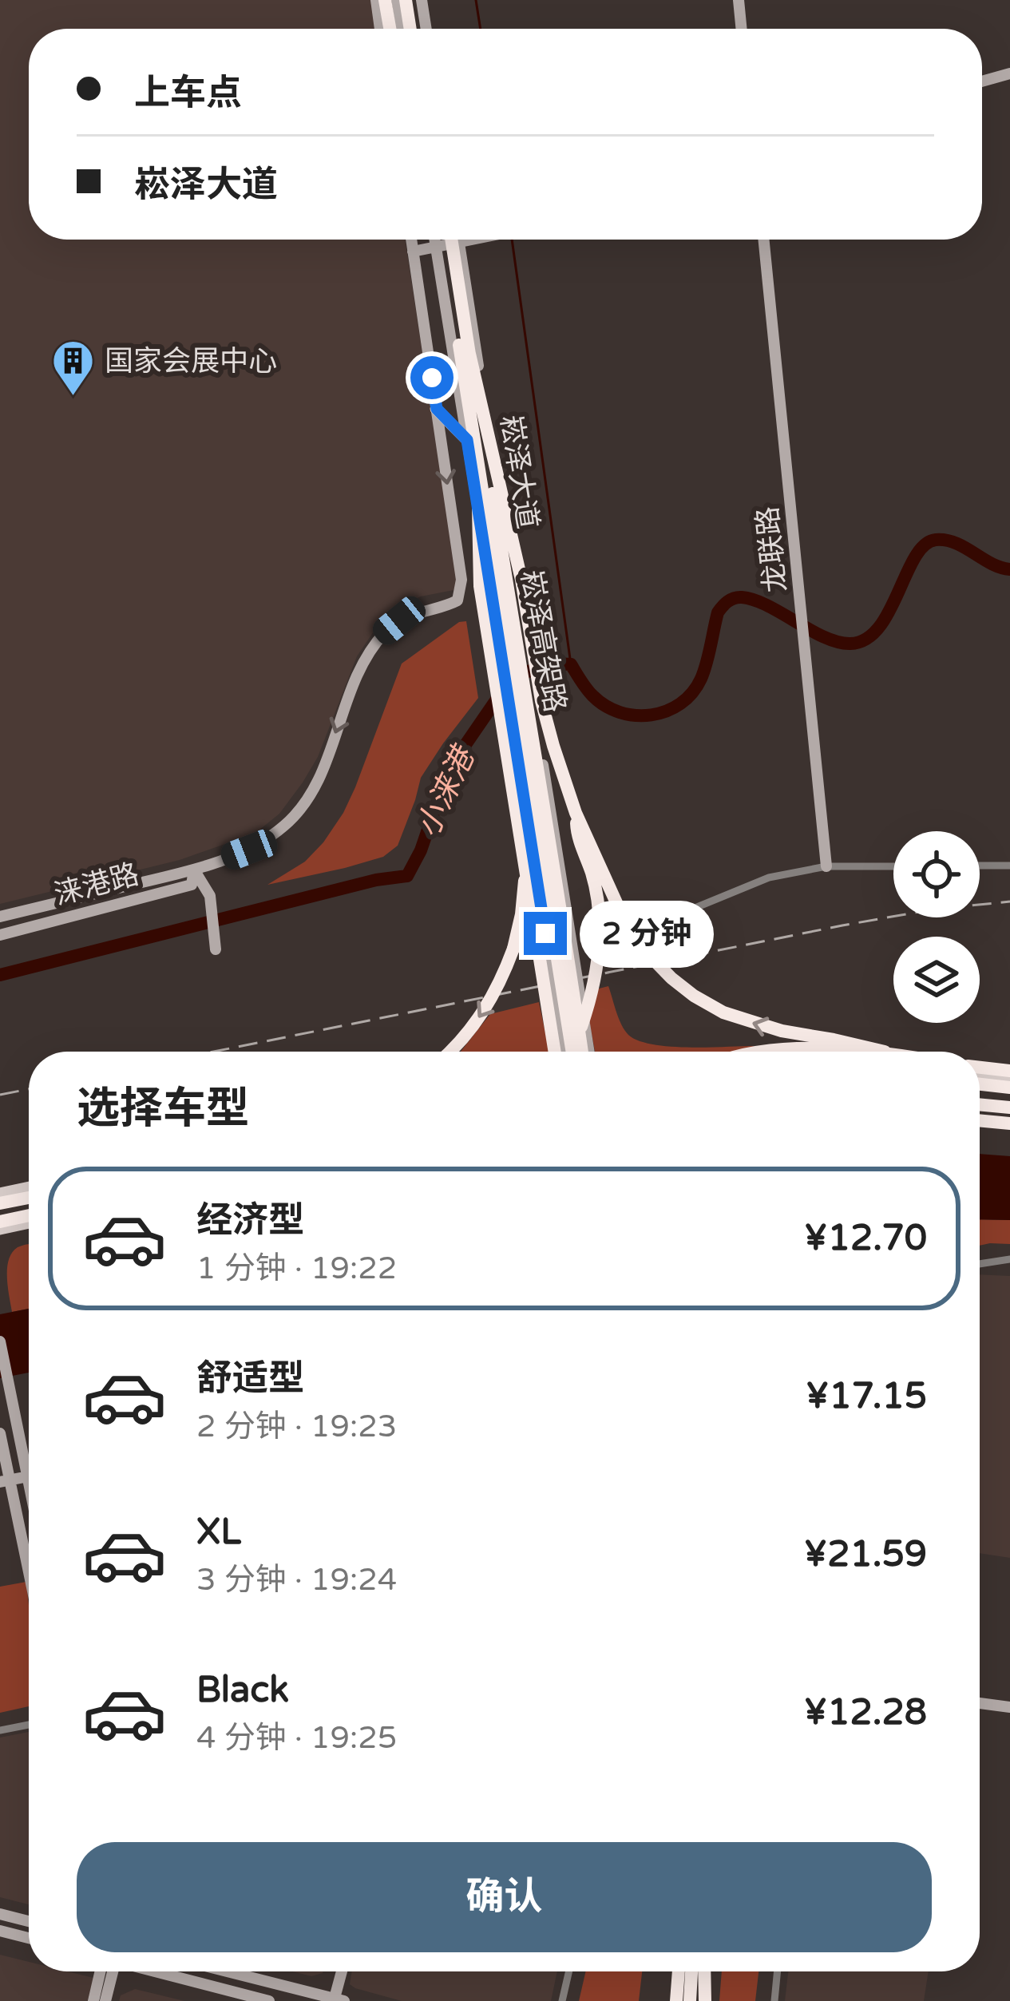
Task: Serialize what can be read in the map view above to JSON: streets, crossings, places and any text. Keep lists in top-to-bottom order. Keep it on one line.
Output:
{"streets":{"highway":["崧泽高架路"],"main road":["崧泽大道","龙联路","涞港路"]},"water":["小涞港"],"places":{"building":["国家会展中心"]},"page":{"banner":["上车点","崧泽大道"],"bubble":"2 分钟","heading":"选择车型","list":[{"name":"经济型","note":"1 分钟 · 19:22","value":"¥12.70"},{"name":"舒适型","note":"2 分钟 · 19:23","value":"¥17.15"},{"name":"XL","note":"3 分钟 · 19:24","value":"¥21.59"},{"name":"Black","note":"4 分钟 · 19:25","value":"¥12.28"}],"buttons":"确认"}}
